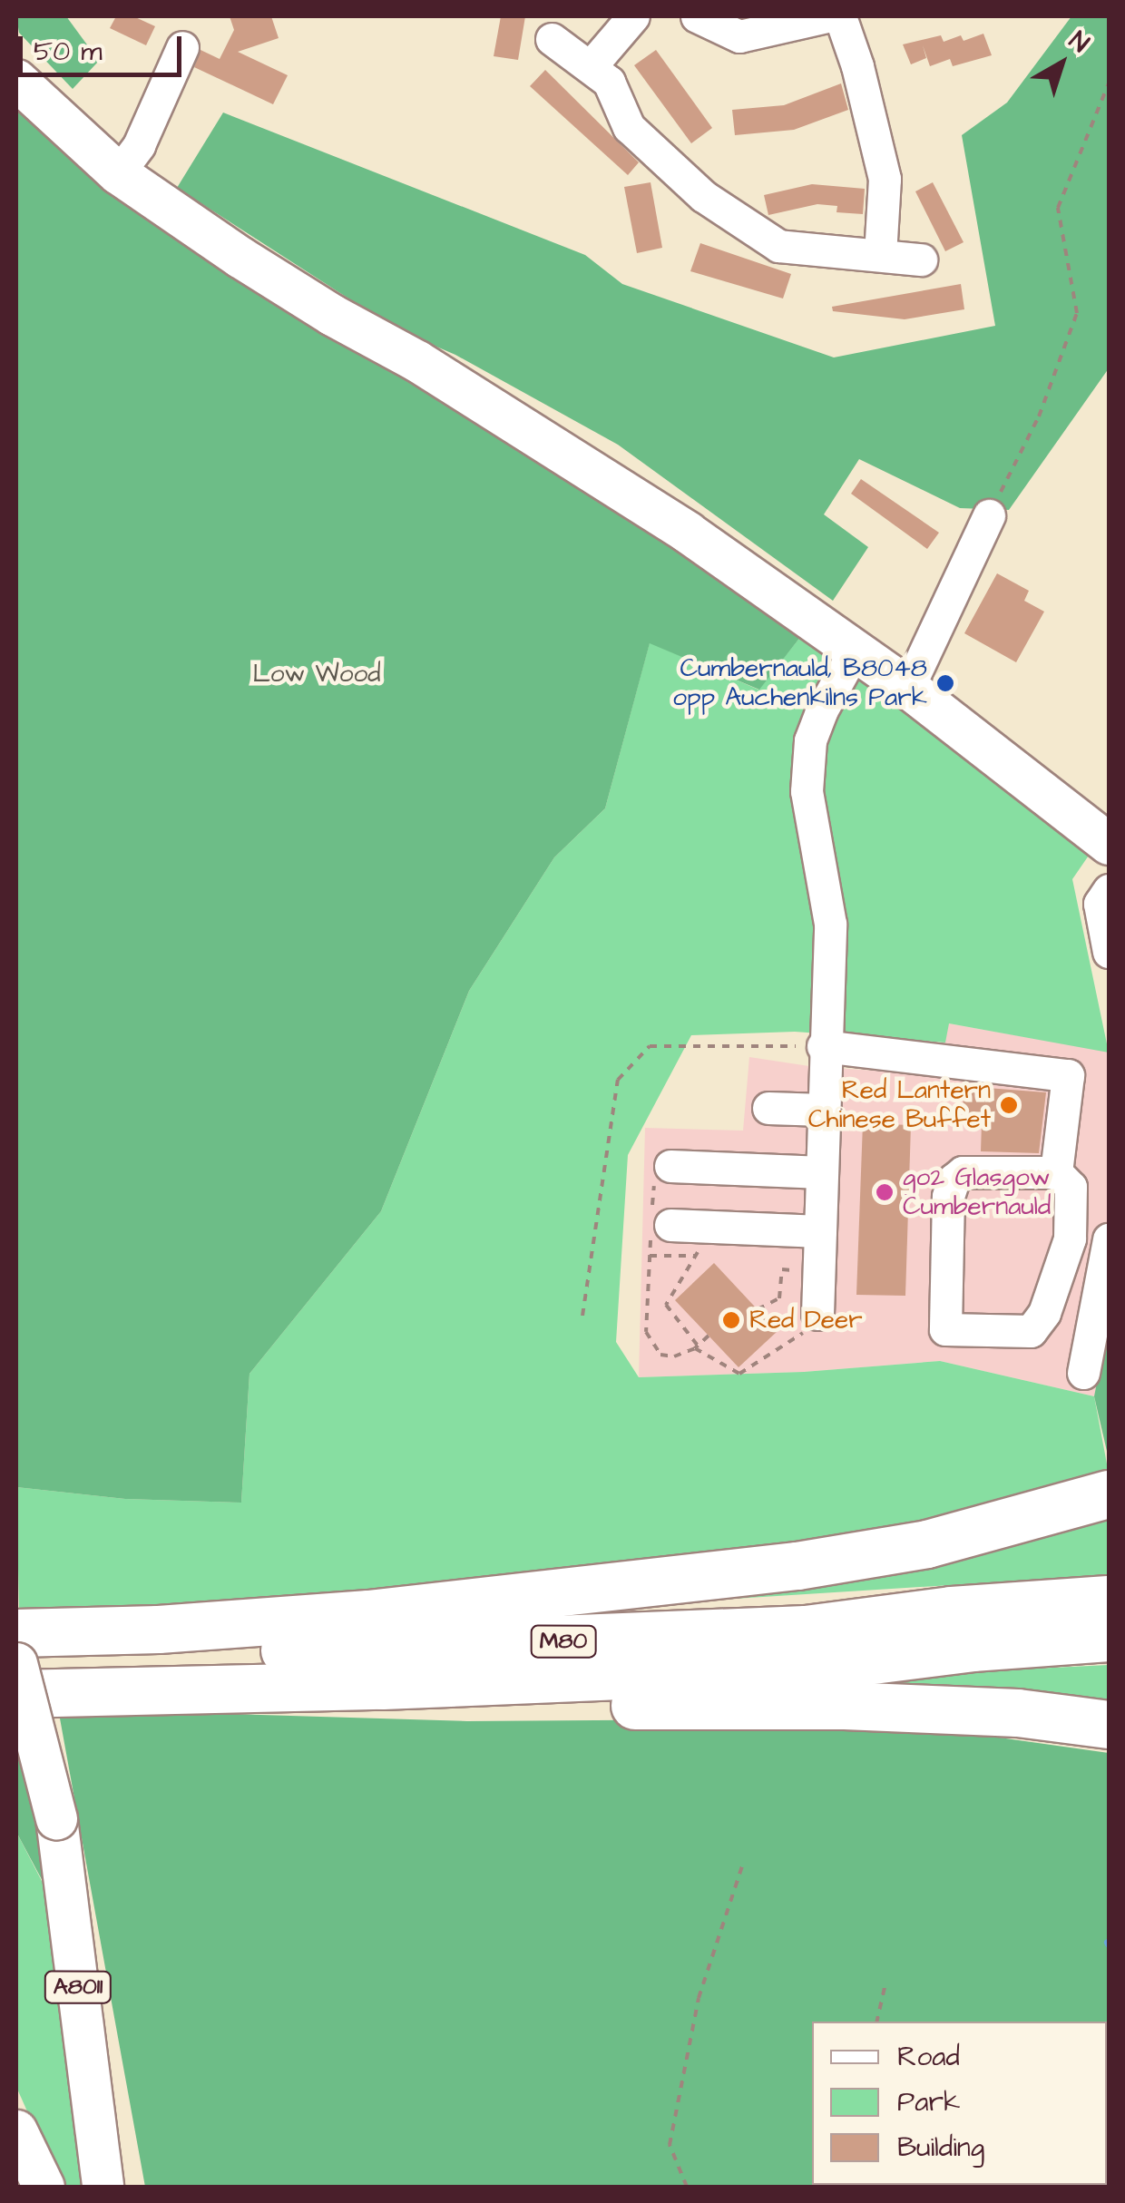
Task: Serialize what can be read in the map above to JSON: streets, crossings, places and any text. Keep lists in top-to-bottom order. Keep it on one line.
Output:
{"streets":{"highway":["M80"],"main road":["A8011"]},"parks":["Low Wood"],"places":["Cumbernauld, B8048 opp Auchenkilns Park","Red Lantern Chinese Buffet","go2 Glasgow Cumbernauld","Red Deer"],"legend":["Road","Park","Building"],"scale_bar":"50 m","north":"top right"}
